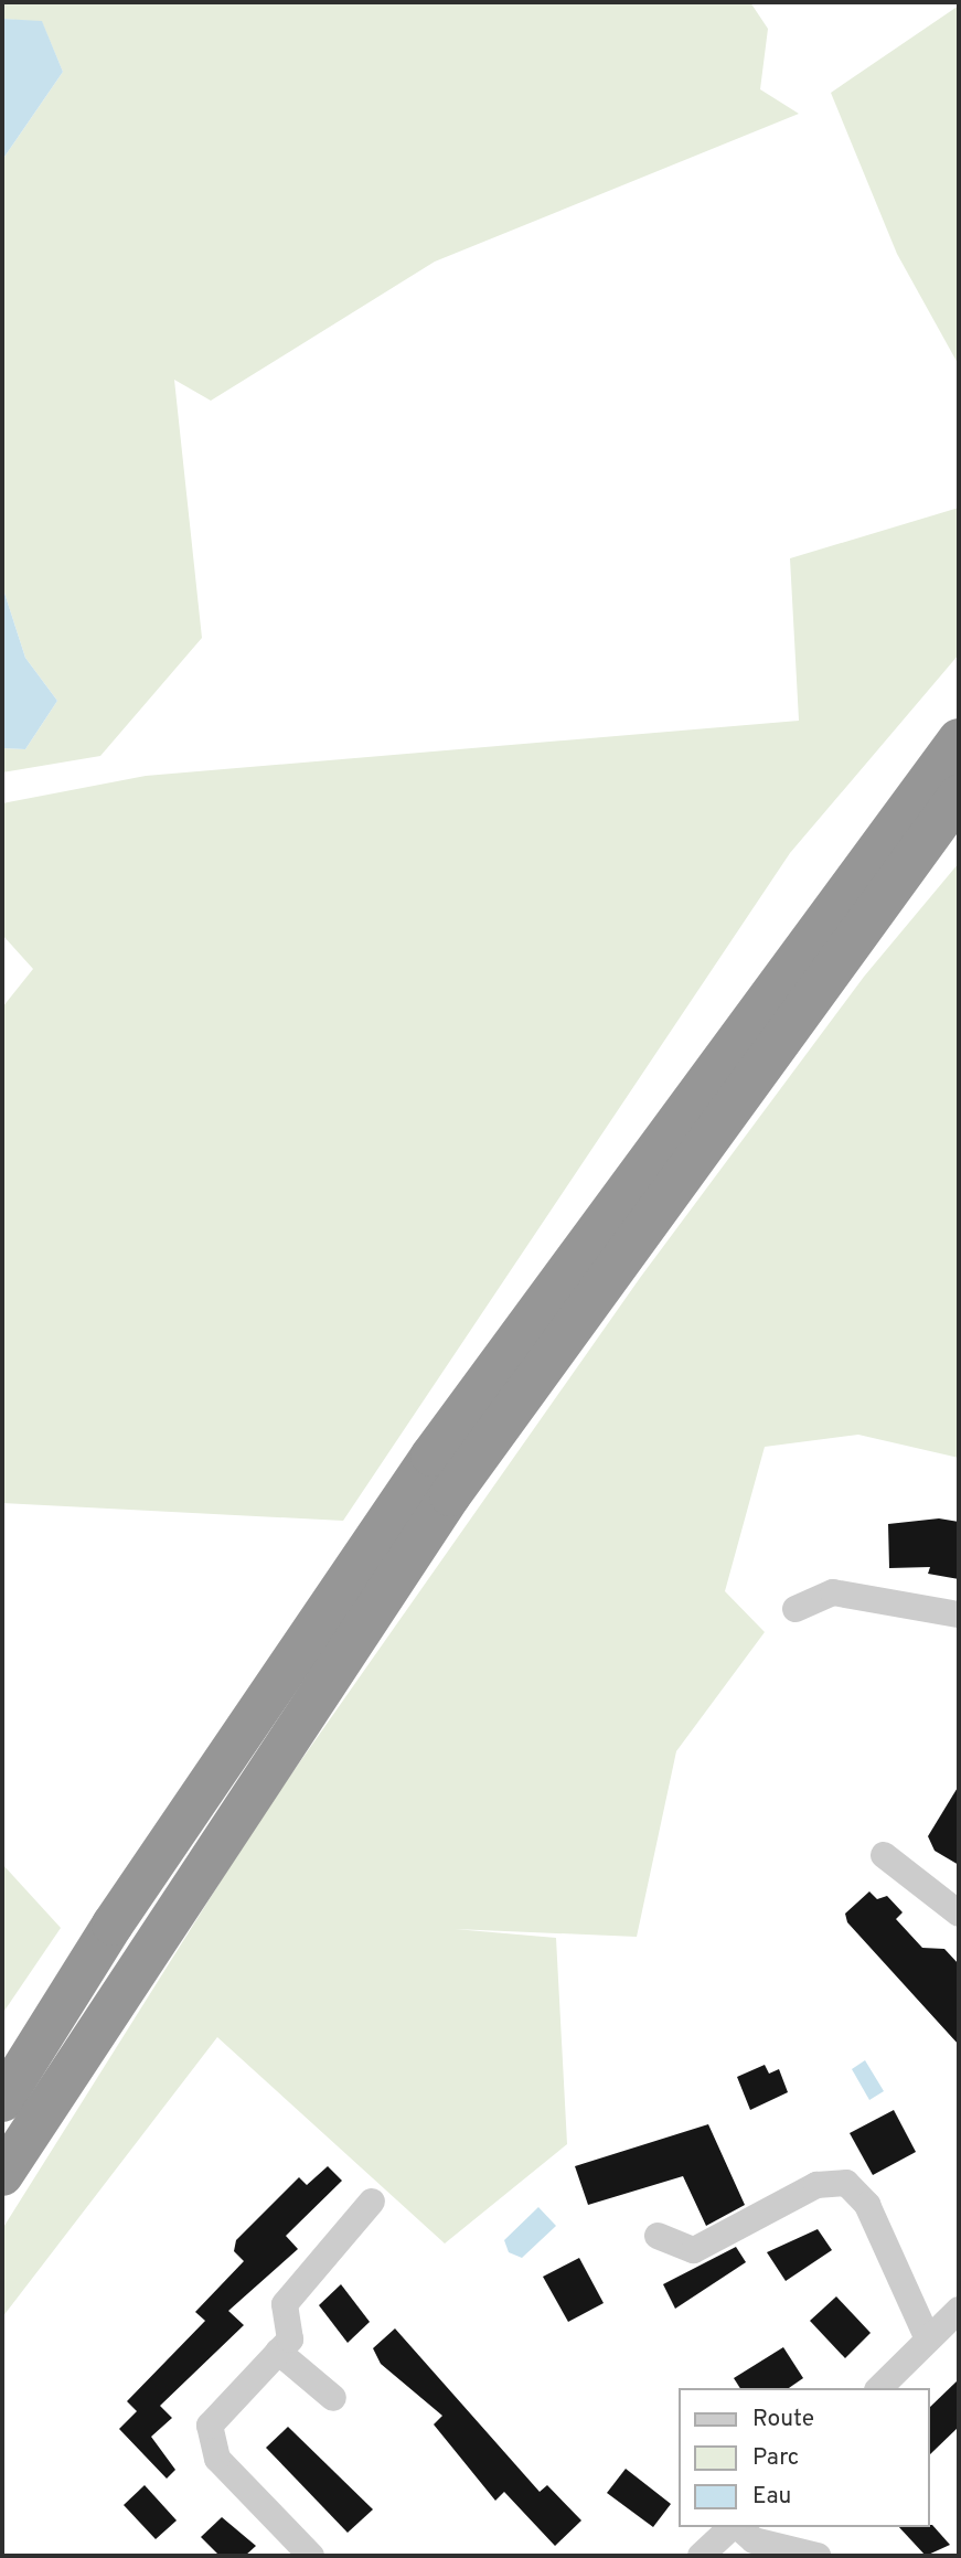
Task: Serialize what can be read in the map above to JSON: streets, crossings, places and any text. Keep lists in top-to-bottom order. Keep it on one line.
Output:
{"legend":["Route","Parc","Eau"]}
